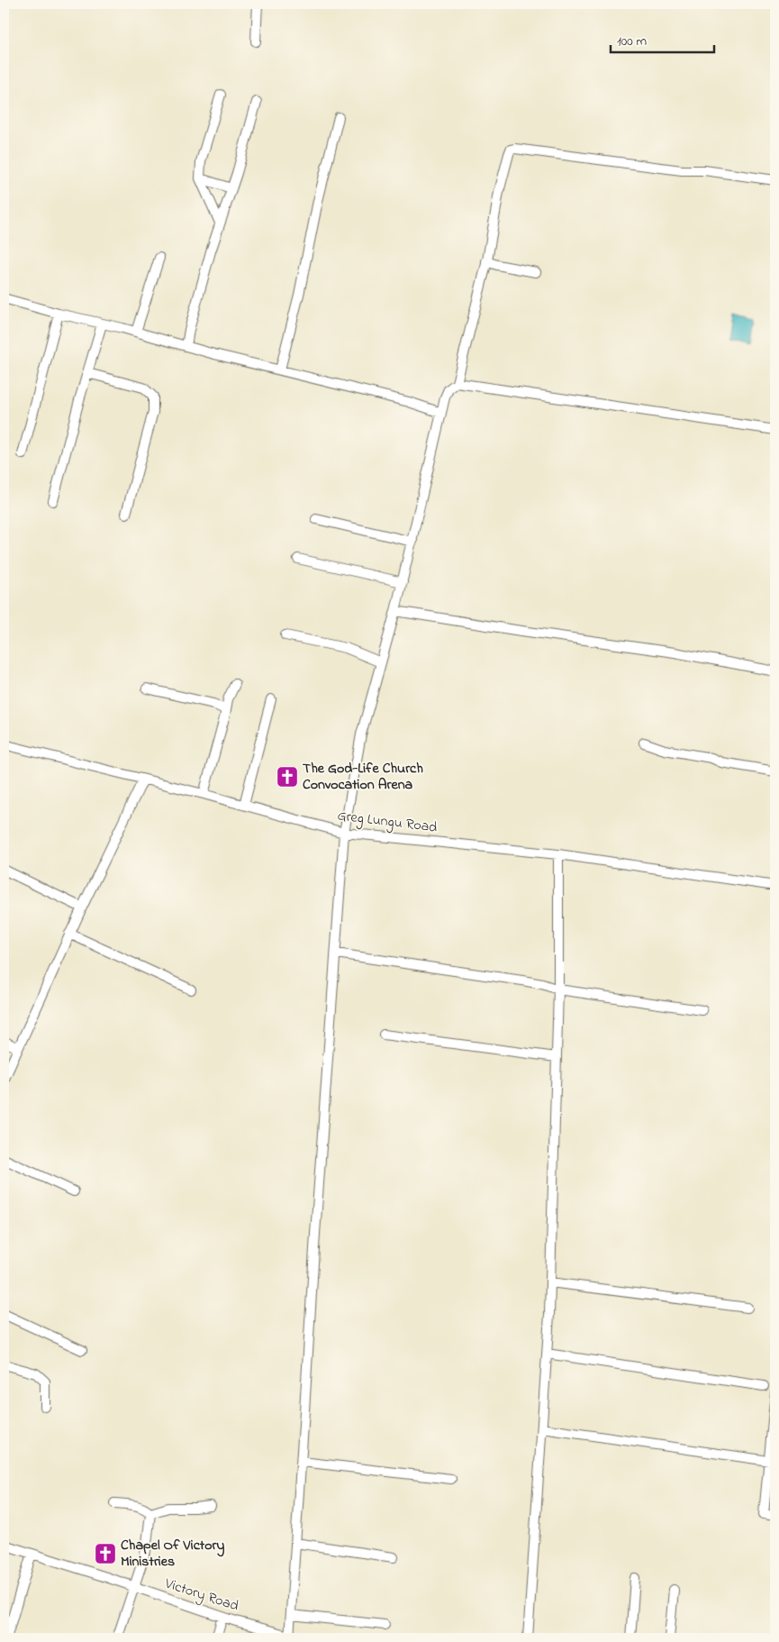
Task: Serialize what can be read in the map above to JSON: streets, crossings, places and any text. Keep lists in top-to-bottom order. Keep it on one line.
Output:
{"streets":{"street":["Greg Lungu Road","Victory Road"]},"places":{"church":["The God-Life Church Convocation Arena","Chapel Of Victory Ministries"]},"scale_bar":"100 m"}
